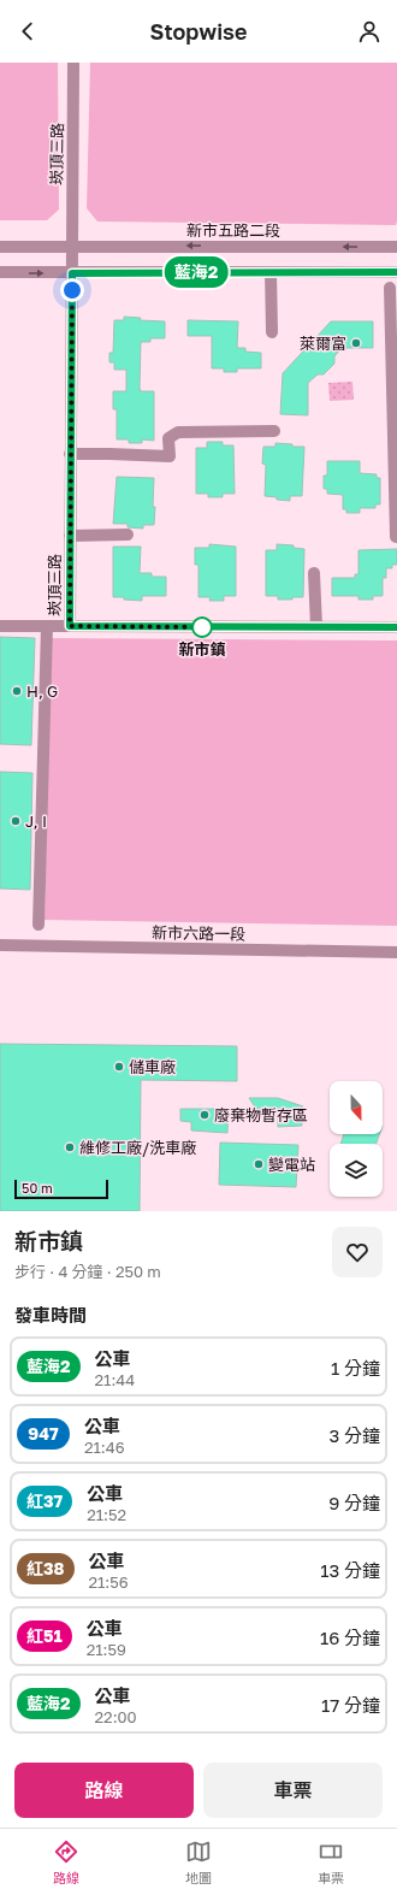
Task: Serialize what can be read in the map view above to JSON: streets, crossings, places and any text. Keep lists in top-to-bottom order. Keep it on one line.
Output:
{"streets":{"street":["崁頂三路","新市五路二段","新市六路一段"]},"crossings":[["崁頂三路","新市五路二段"]],"places":["萊爾富","新市鎮","H, G","J, I","儲車廠","廢棄物暫存區","維修工廠/洗車廠","變電站"],"lines":["bus line 藍海2"],"scale_bar":"50 m","north":"bottom","page":{"header":"Stopwise","on_map":"藍海2","scale":"50 m","heading":[["新市鎮","步行 · 4 分鐘 · 250 m"],"發車時間"],"list":[{"mark":"藍海2","name":"公車","note":"21:44","value":"1 分鐘"},{"mark":"947","name":"公車","note":"21:46","value":"3 分鐘"},{"mark":"紅37","name":"公車","note":"21:52","value":"9 分鐘"},{"mark":"紅38","name":"公車","note":"21:56","value":"13 分鐘"},{"mark":"紅51","name":"公車","note":"21:59","value":"16 分鐘"},{"mark":"藍海2","name":"公車","note":"22:00","value":"17 分鐘"}],"buttons":["路線","車票"],"tabs":["路線","地圖","車票"]}}
